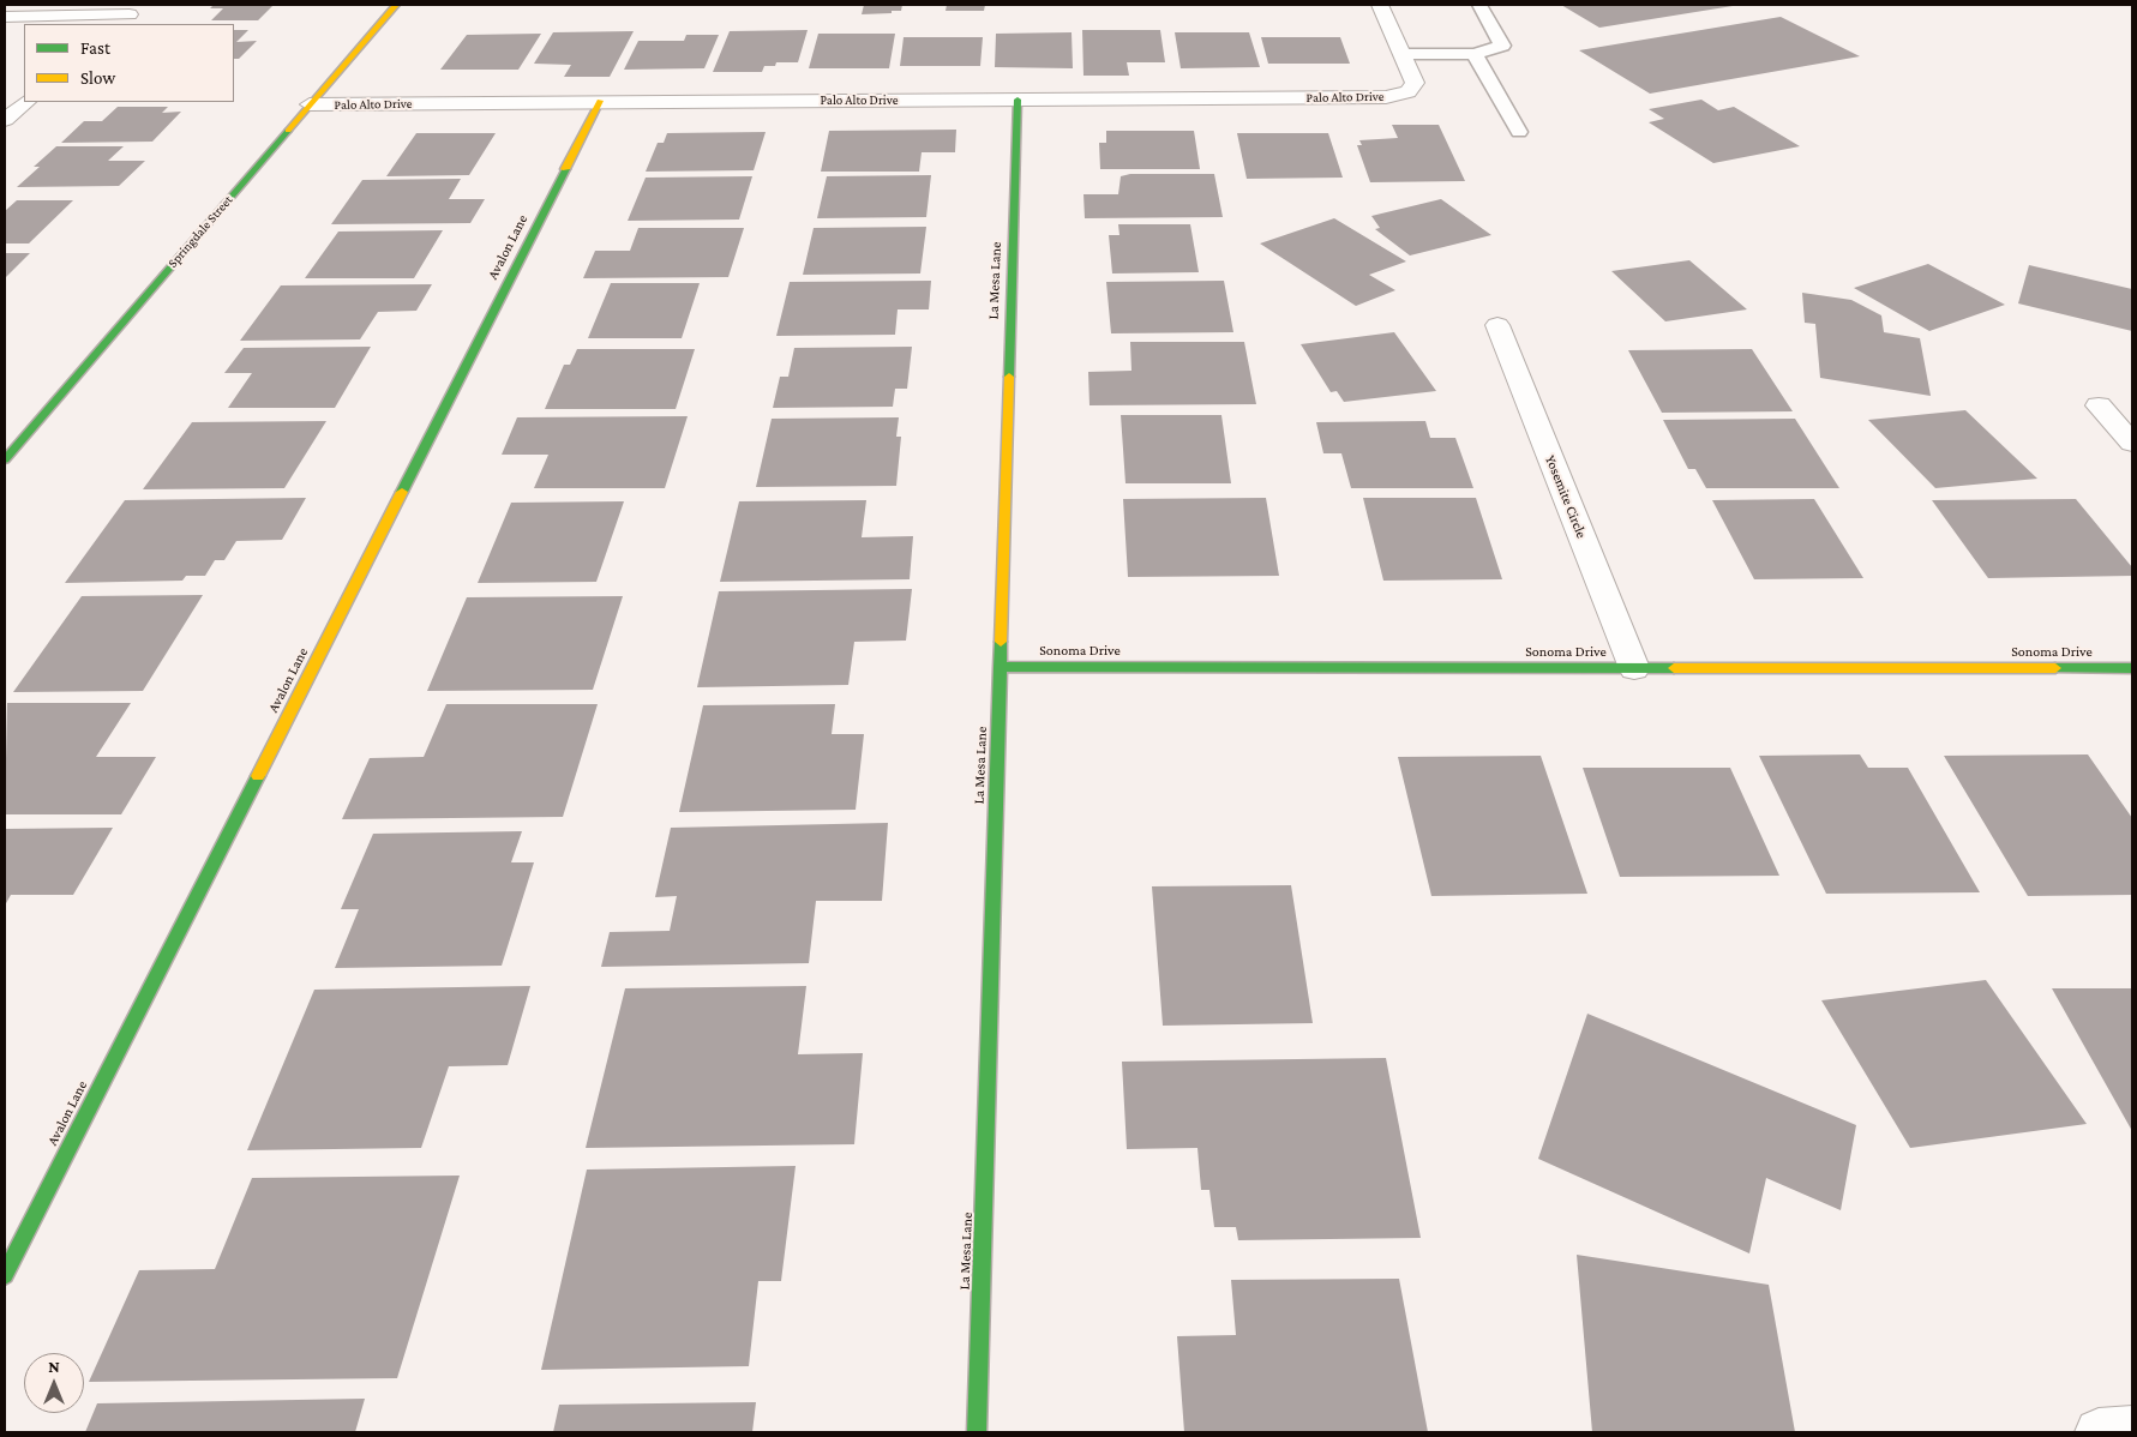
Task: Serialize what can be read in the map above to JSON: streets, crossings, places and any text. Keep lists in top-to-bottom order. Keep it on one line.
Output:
{"streets":{"street":["Palo Alto Drive","Springdale Street","Avalon Lane","La Mesa Lane","Yosemite Circle","Sonoma Drive"]},"crossings":[["Palo Alto Drive","Springdale Street"],["Palo Alto Drive","Avalon Lane"],["Palo Alto Drive","La Mesa Lane"],["La Mesa Lane","Sonoma Drive"],["Yosemite Circle","Sonoma Drive"]],"legend":["Fast","Slow"],"north":"top"}
